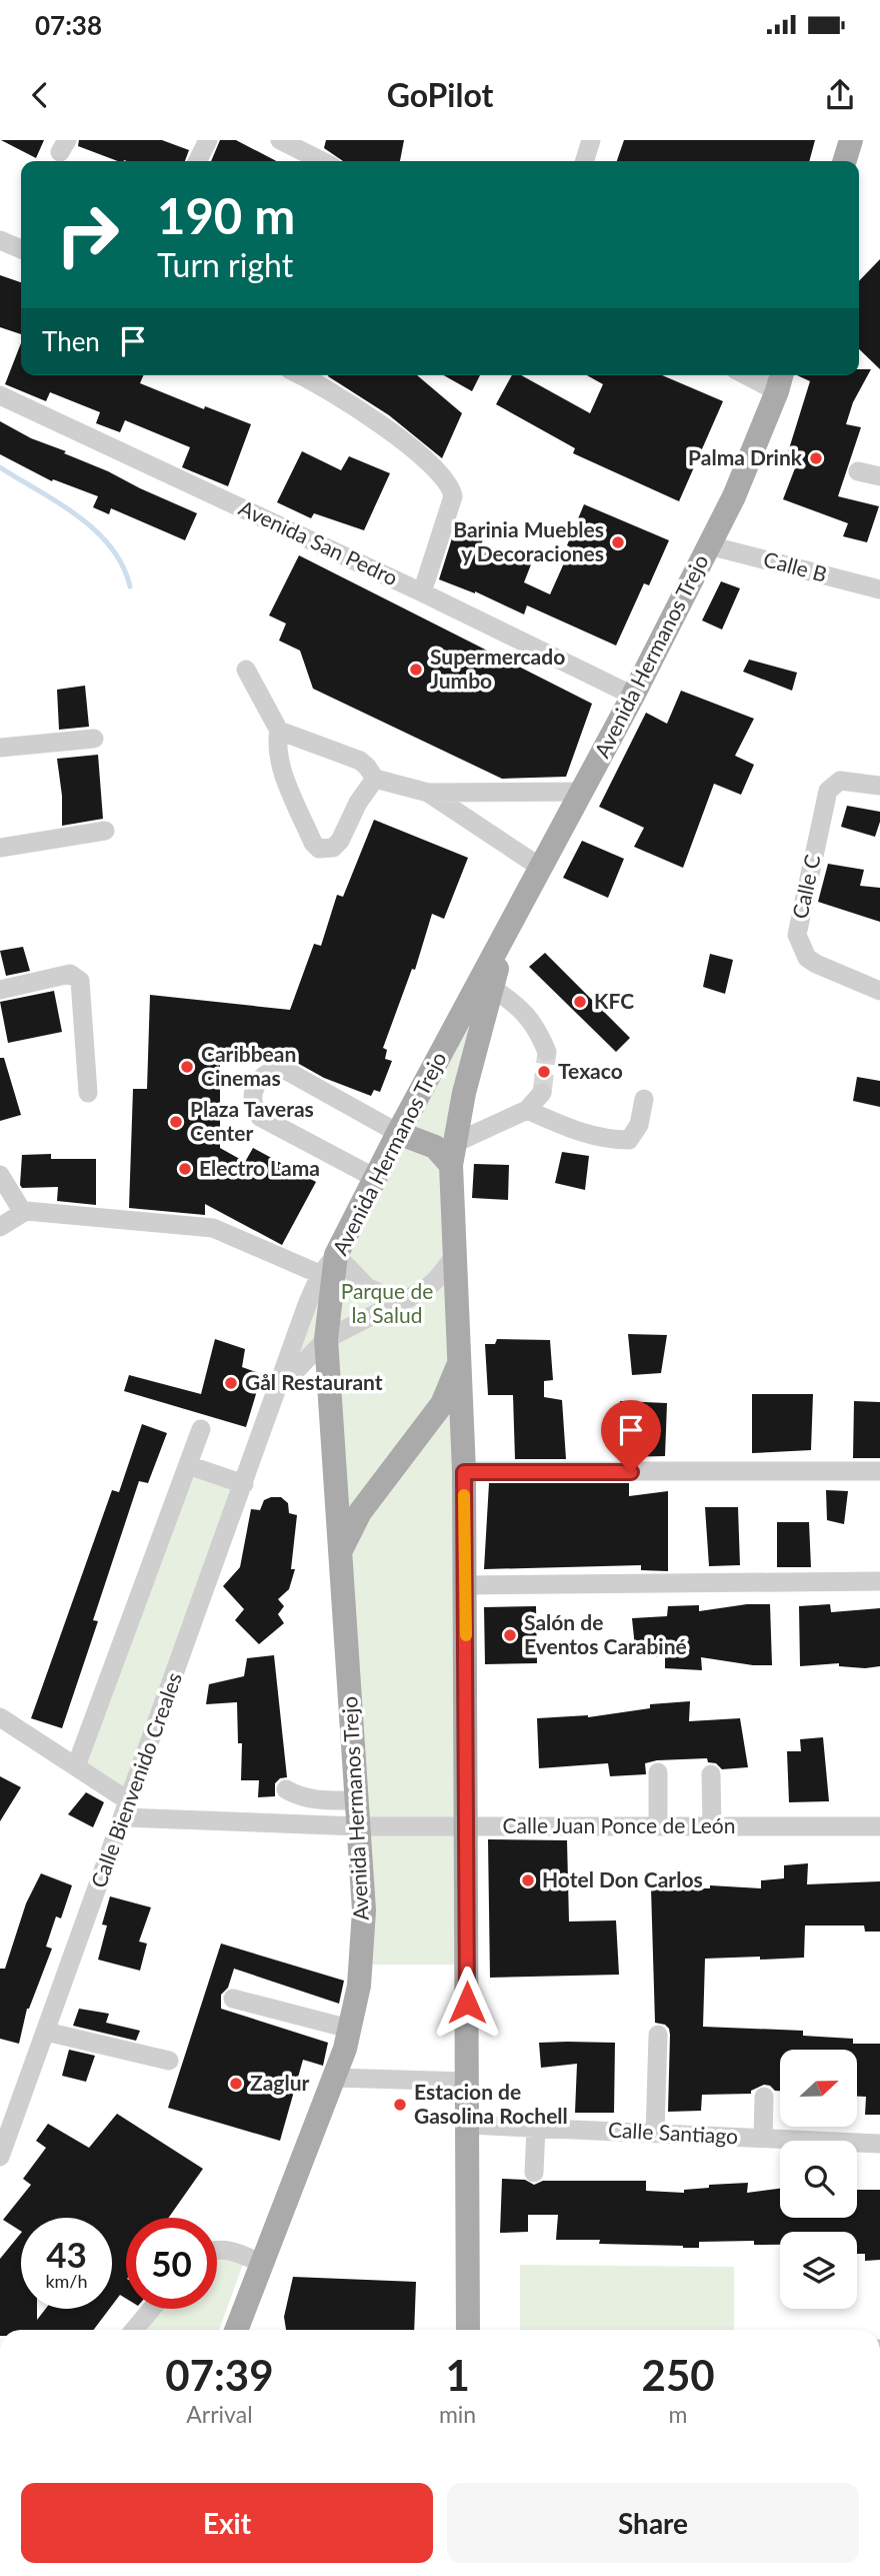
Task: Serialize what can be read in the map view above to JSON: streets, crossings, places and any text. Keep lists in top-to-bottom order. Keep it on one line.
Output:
{"streets":{"main road":["Avenida Hermanos Trejo"],"street":["Avenida San Pedro","Calle B","Calle C","Calle Bienvenido Creales","Calle Juan Ponce de León","Calle Santiago"]},"crossings":[["Avenida San Pedro","Avenida Hermanos Trejo"],["Calle B","Avenida Hermanos Trejo"],["Avenida Hermanos Trejo","Calle Bienvenido Creales"],["Avenida Hermanos Trejo","Calle Juan Ponce de León"],["Calle Bienvenido Creales","Calle Juan Ponce de León"]],"parks":["Parque de la Salud"],"places":["Palma Drink","Barinia Muebles y Decoraciones","Supermercado Jumbo","KFC","Caribbean Cinemas","Texaco","Plaza Taveras Center","Electro Lama","Gål Restaurant","Salón de Eventos Carabiné","Hotel Don Carlos","Zaglur","Estacion de Gasolina Rochell"],"north":"right","page":{"status":"07:38","header":"GoPilot","turn":["190 m","Turn right"],"then":"Then","speed":"43 km/h","limit":"50","eta":["07:39","Arrival","1","min","250","m"],"buttons":["Exit","Share"]}}
